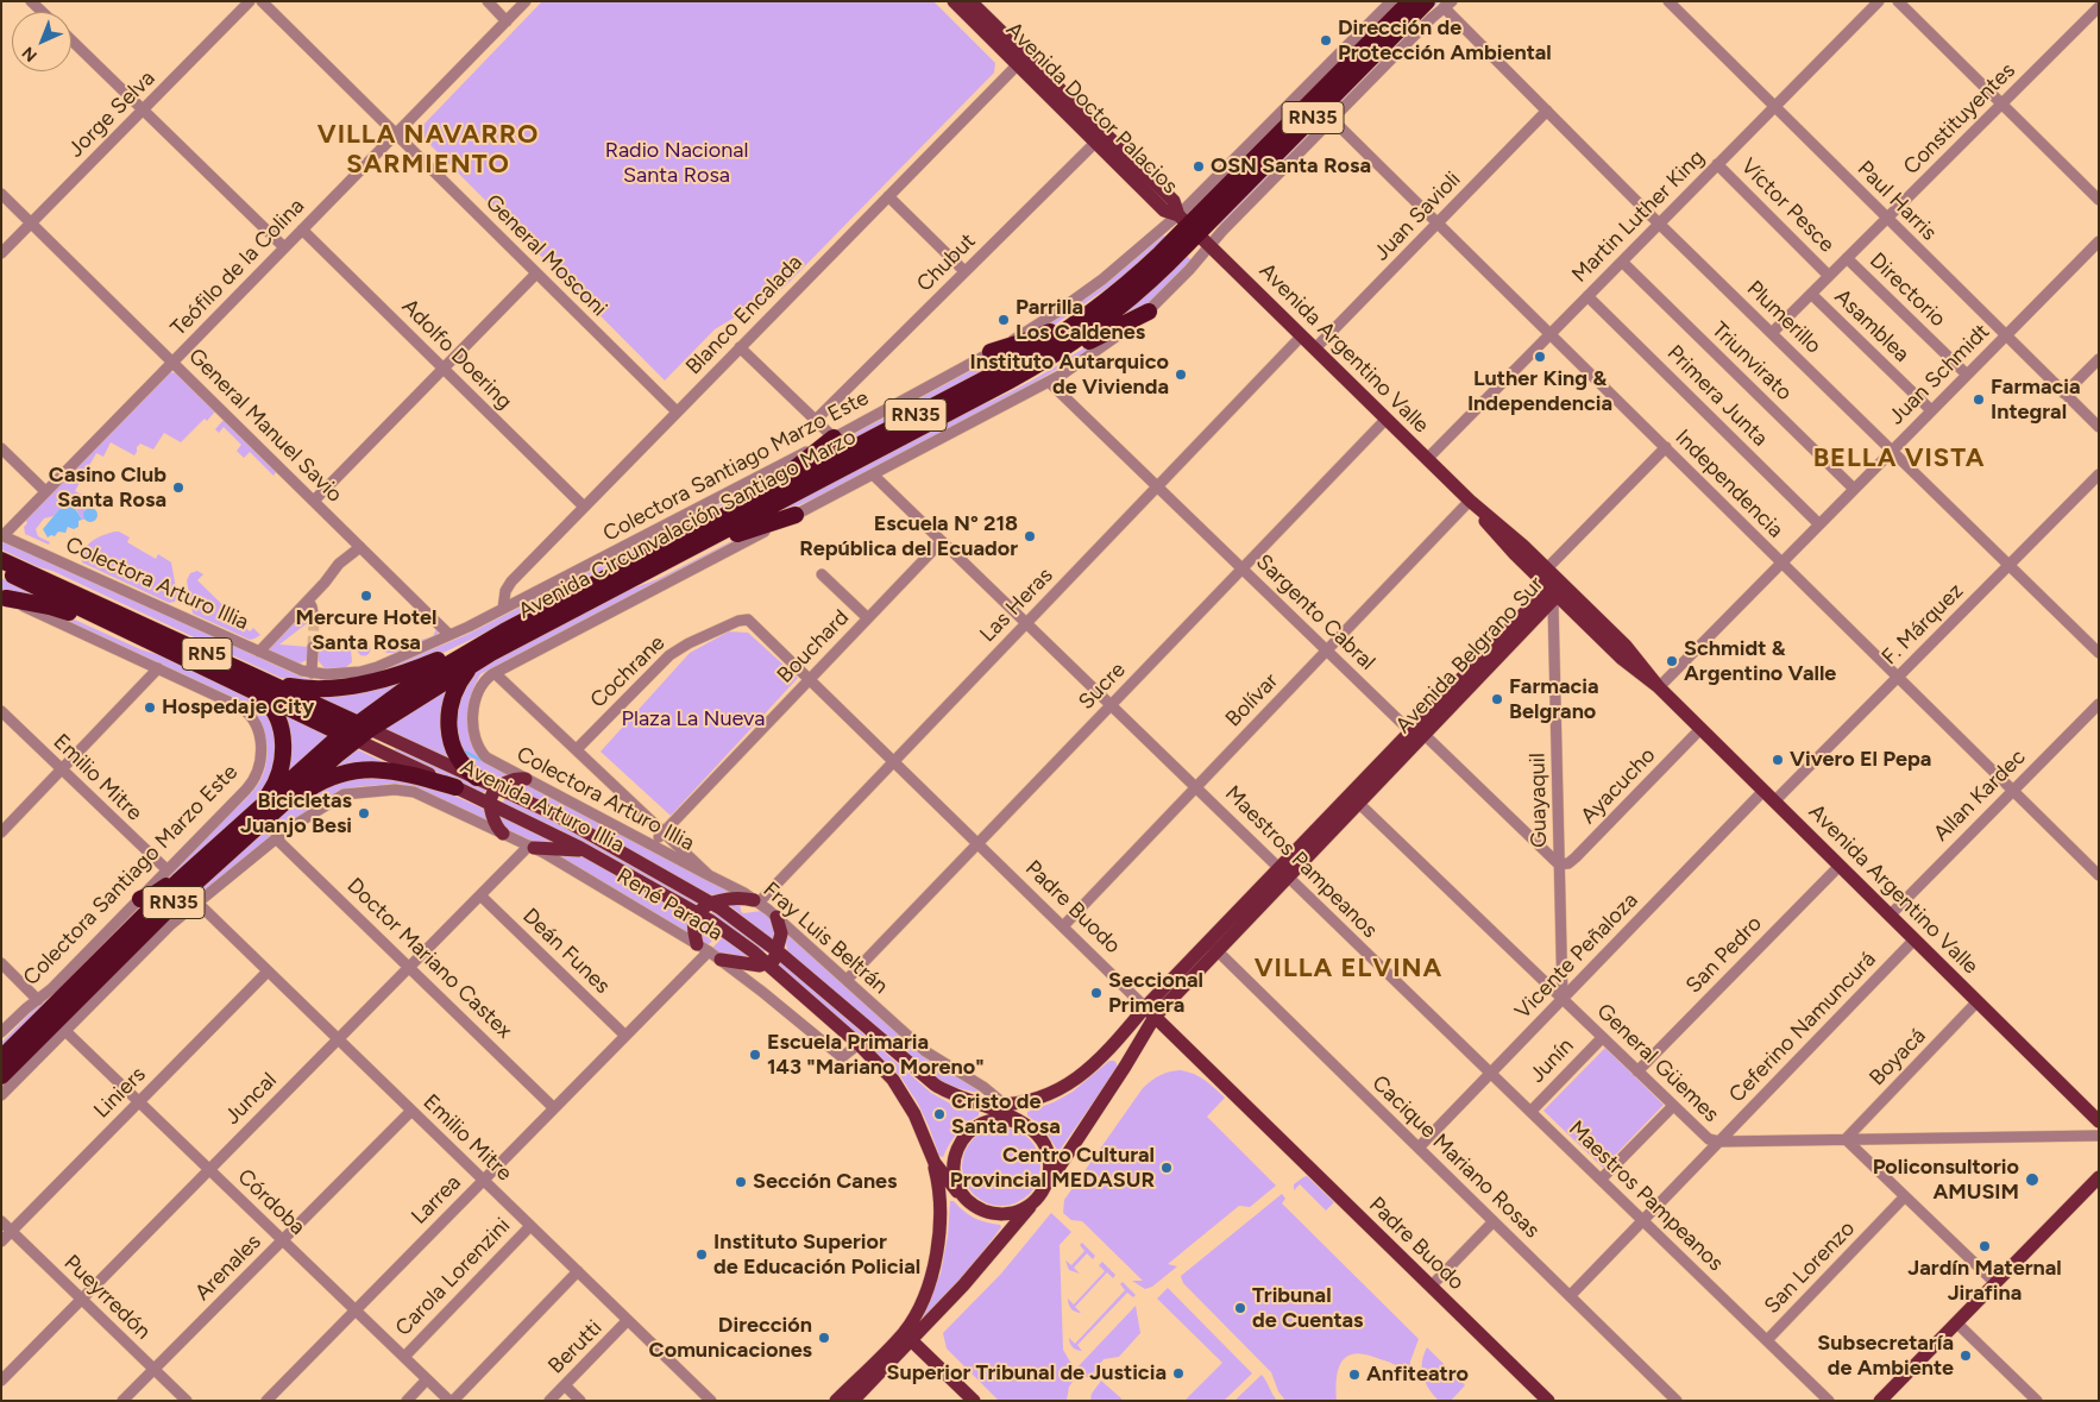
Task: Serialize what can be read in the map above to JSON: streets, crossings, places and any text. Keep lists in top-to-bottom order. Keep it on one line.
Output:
{"streets":{"highway":["RN35","Avenida Circunvalación Santiago Marzo","RN5","Avenida Arturo Illia"],"main road":["Avenida Doctor Palacios","Avenida Argentino Valle","Avenida Belgrano Sur","Padre Buodo"],"street":["Jorge Selva","Constituyentes","Paul Harris","Víctor Pesce","Juan Savioli","Martin Luther King","General Mosconi","Chubut","Teófilo de la Colina","Directorio","Blanco Encalada","Plumerillo","Asamblea","Adolfo Doering","Triunvirato","Juan Schmidt","Primera Junta","General Manuel Savio","Colectora Santiago Marzo Este","Independencia","Colectora Arturo Illia","Las Heras","Sargento Cabral","F. Márquez","Bouchard","Cochrane","Sucre","Bolívar","Emilio Mitre","Ayacucho","Allan Kardec","Guayaquil","Maestros Pampeanos","René Parada","Fray Luis Beltrán","Deán Funes","San Pedro","Vicente Peñaloza","Doctor Mariano Castex","Ceferino Namuncurá","Boyacá","Junín","General Güemes","Liniers","Juncal","Cacique Mariano Rosas","Larrea","Córdoba","Arenales","San Lorenzo","Carola Lorenzini","Pueyrredón","Berutti"]},"crossings":[["Avenida Doctor Palacios","Chubut"],["Avenida Doctor Palacios","Blanco Encalada"],["Avenida Doctor Palacios","Avenida Argentino Valle"],["Avenida Doctor Palacios","Colectora Santiago Marzo Este"],["Avenida Doctor Palacios","Avenida Circunvalación Santiago Marzo"],["Jorge Selva","General Manuel Savio"],["Constituyentes","Paul Harris"],["Constituyentes","Víctor Pesce"],["Constituyentes","Directorio"],["Constituyentes","Plumerillo"],["Constituyentes","Asamblea"],["Paul Harris","Martin Luther King"],["Paul Harris","Juan Schmidt"],["Víctor Pesce","Martin Luther King"],["Juan Savioli","Plumerillo"],["Juan Savioli","Avenida Argentino Valle"],["Juan Savioli","Independencia"],["Martin Luther King","Plumerillo"],["Martin Luther King","Avenida Argentino Valle"],["Martin Luther King","Triunvirato"],["Martin Luther King","Primera Junta"],["Martin Luther King","Independencia"],["General Mosconi","Teófilo de la Colina"],["General Mosconi","Blanco Encalada"],["Teófilo de la Colina","Adolfo Doering"],["Teófilo de la Colina","General Manuel Savio"],["Teófilo de la Colina","Colectora Arturo Illia"],["Directorio","Juan Schmidt"],["Blanco Encalada","Adolfo Doering"],["Blanco Encalada","Colectora Santiago Marzo Este"],["Plumerillo","Juan Schmidt"],["Plumerillo","Colectora Santiago Marzo Este"],["Plumerillo","F. Márquez"],["Asamblea","Juan Schmidt"],["Avenida Argentino Valle","Juan Schmidt"],["Avenida Argentino Valle","Colectora Santiago Marzo Este"],["Avenida Argentino Valle","Avenida Circunvalación Santiago Marzo"],["Avenida Argentino Valle","Las Heras"],["Avenida Argentino Valle","F. Márquez"],["Avenida Argentino Valle","Avenida Belgrano Sur"],["Avenida Argentino Valle","Sucre"],["Avenida Argentino Valle","Bolívar"],["Avenida Argentino Valle","Ayacucho"],["Avenida Argentino Valle","Allan Kardec"],["Avenida Argentino Valle","Guayaquil"],["Avenida Argentino Valle","San Pedro"],["Avenida Argentino Valle","Vicente Peñaloza"],["Avenida Argentino Valle","Ceferino Namuncurá"],["Avenida Argentino Valle","Boyacá"],["Triunvirato","Juan Schmidt"],["Juan Schmidt","Primera Junta"],["Juan Schmidt","Independencia"],["General Manuel Savio","Colectora Santiago Marzo Este"],["Colectora Santiago Marzo Este","Independencia"],["Colectora Santiago Marzo Este","Avenida Circunvalación Santiago Marzo"],["Colectora Santiago Marzo Este","Colectora Arturo Illia"],["Colectora Santiago Marzo Este","Sargento Cabral"],["Colectora Santiago Marzo Este","Emilio Mitre"],["Colectora Santiago Marzo Este","Maestros Pampeanos"],["Colectora Santiago Marzo Este","Fray Luis Beltrán"],["Independencia","F. Márquez"],["Independencia","Allan Kardec"],["Avenida Circunvalación Santiago Marzo","Avenida Arturo Illia"],["Colectora Arturo Illia","Bouchard"],["Colectora Arturo Illia","Fray Luis Beltrán"],["Las Heras","Sargento Cabral"],["Las Heras","Maestros Pampeanos"],["Las Heras","Padre Buodo"],["Las Heras","Fray Luis Beltrán"],["Sargento Cabral","Avenida Belgrano Sur"],["Sargento Cabral","Sucre"],["Sargento Cabral","Bolívar"],["F. Márquez","Vicente Peñaloza"],["Bouchard","Maestros Pampeanos"],["Bouchard","Padre Buodo"],["Bouchard","Fray Luis Beltrán"],["Avenida Belgrano Sur","Guayaquil"],["Avenida Belgrano Sur","Avenida Arturo Illia"],["Avenida Belgrano Sur","Maestros Pampeanos"],["Avenida Belgrano Sur","Padre Buodo"],["Avenida Belgrano Sur","Fray Luis Beltrán"],["Avenida Belgrano Sur","General Güemes"],["Avenida Belgrano Sur","Cacique Mariano Rosas"],["Cochrane","Padre Buodo"],["Cochrane","Fray Luis Beltrán"],["Sucre","Maestros Pampeanos"],["Sucre","Padre Buodo"],["Sucre","Fray Luis Beltrán"],["Bolívar","Maestros Pampeanos"],["Bolívar","Padre Buodo"],["Emilio Mitre","Liniers"],["Emilio Mitre","Juncal"],["Emilio Mitre","Larrea"],["Emilio Mitre","Arenales"],["Emilio Mitre","Carola Lorenzini"],["Emilio Mitre","Berutti"],["Ayacucho","Guayaquil"],["Guayaquil","Vicente Peñaloza"],["Guayaquil","General Güemes"],["Avenida Arturo Illia","René Parada"],["Avenida Arturo Illia","Fray Luis Beltrán"],["Maestros Pampeanos","Vicente Peñaloza"],["Maestros Pampeanos","Ceferino Namuncurá"],["Maestros Pampeanos","Junín"],["Maestros Pampeanos","San Lorenzo"],["René Parada","Doctor Mariano Castex"],["René Parada","Juncal"],["René Parada","Larrea"],["Deán Funes","Juncal"],["Deán Funes","Larrea"],["San Pedro","General Güemes"],["Vicente Peñaloza","General Güemes"],["Vicente Peñaloza","Cacique Mariano Rosas"],["Doctor Mariano Castex","Juncal"],["Doctor Mariano Castex","Larrea"],["Ceferino Namuncurá","General Güemes"],["Ceferino Namuncurá","Cacique Mariano Rosas"],["Boyacá","General Güemes"],["Junín","General Güemes"],["Liniers","Córdoba"],["Liniers","Pueyrredón"],["Juncal","Córdoba"],["Juncal","Pueyrredón"],["Larrea","Córdoba"],["Córdoba","Arenales"],["Córdoba","Carola Lorenzini"],["Arenales","Pueyrredón"]],"districts":["VILLA NAVARRO SARMIENTO","BELLA VISTA","VILLA ELVINA"],"parks":["Radio Nacional Santa Rosa","Plaza La Nueva"],"places":["Dirección de Protección Ambiental","OSN Santa Rosa","Parrilla Los Caldenes","Luther King & Independencia","Instituto Autarquico de Vivienda","Farmacia Integral","Casino Club Santa Rosa","Escuela N° 218 República del Ecuador","Mercure Hotel Santa Rosa","Schmidt & Argentino Valle","Farmacia Belgrano","Hospedaje City","Vivero El Pepa","Bicicletas Juanjo Besi","Seccional Primera","Escuela Primaria 143 \"Mariano Moreno\"","Cristo de Santa Rosa","Centro Cultural Provincial MEDASUR","Policonsultorio AMUSIM","Sección Canes","Jardín Maternal Jirafina","Instituto Superior de Educación Policial","Tribunal de Cuentas","Dirección Comunicaciones","Subsecretaría de Ambiente","Superior Tribunal de Justicia","Anfiteatro"],"north":"bottom left"}
